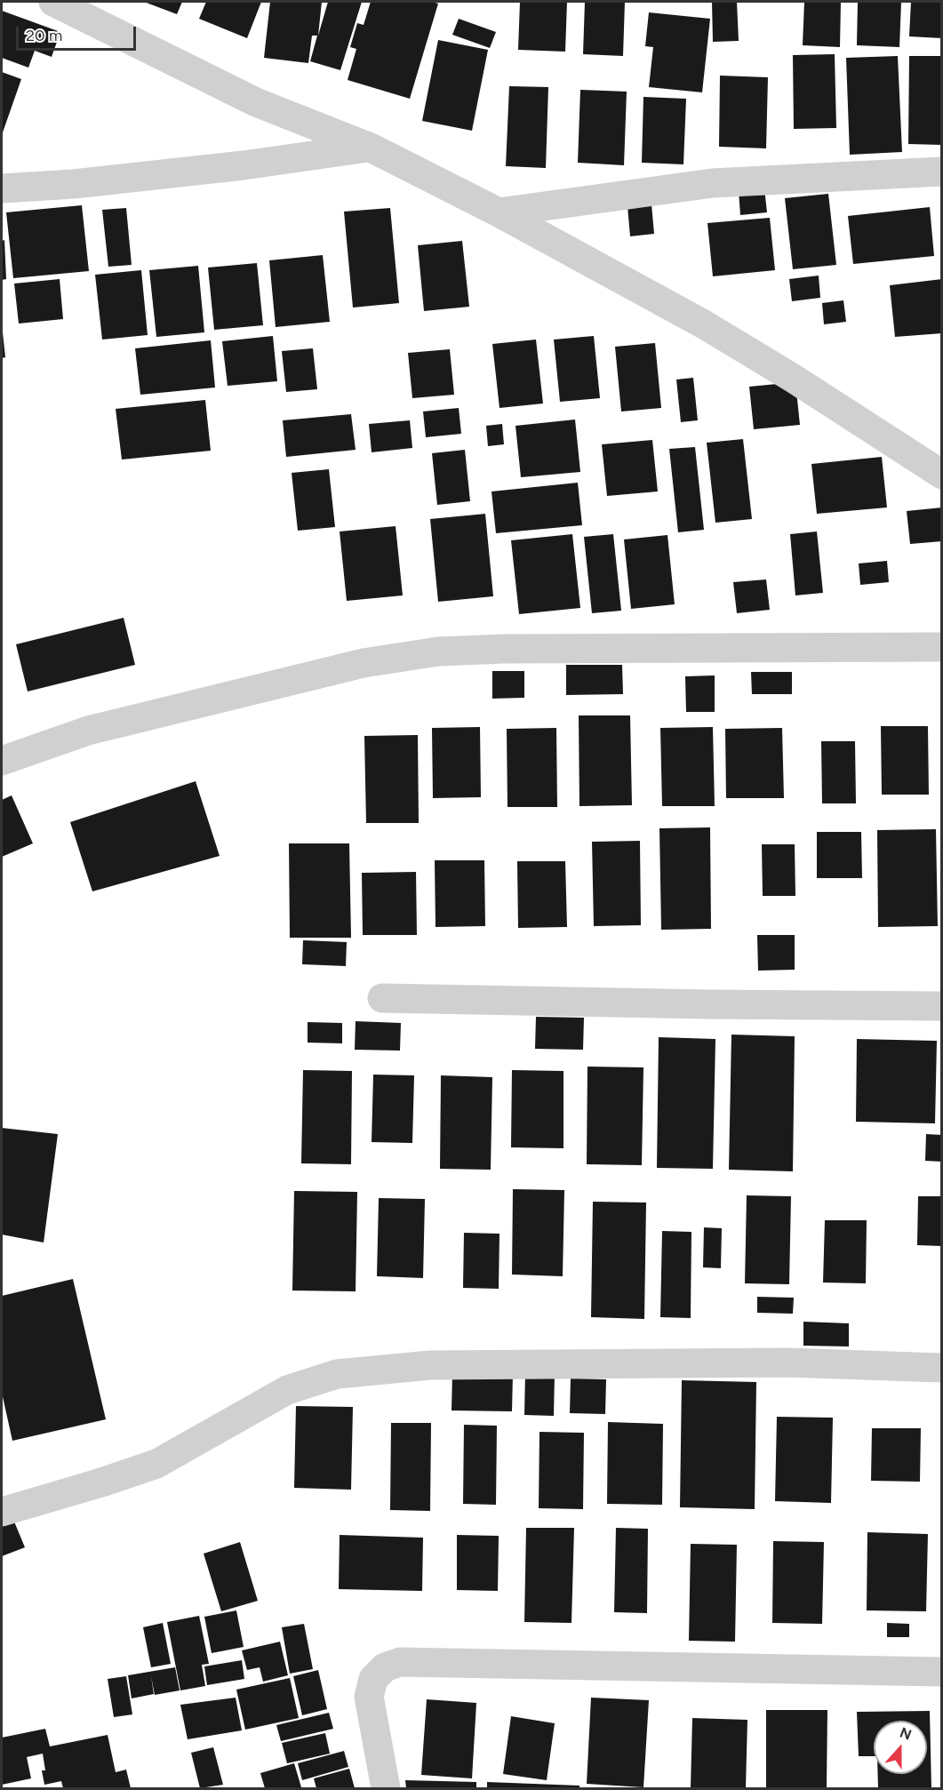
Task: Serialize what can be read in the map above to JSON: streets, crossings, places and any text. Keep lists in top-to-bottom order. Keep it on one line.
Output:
{"scale_bar":"20 m","north":"top"}
